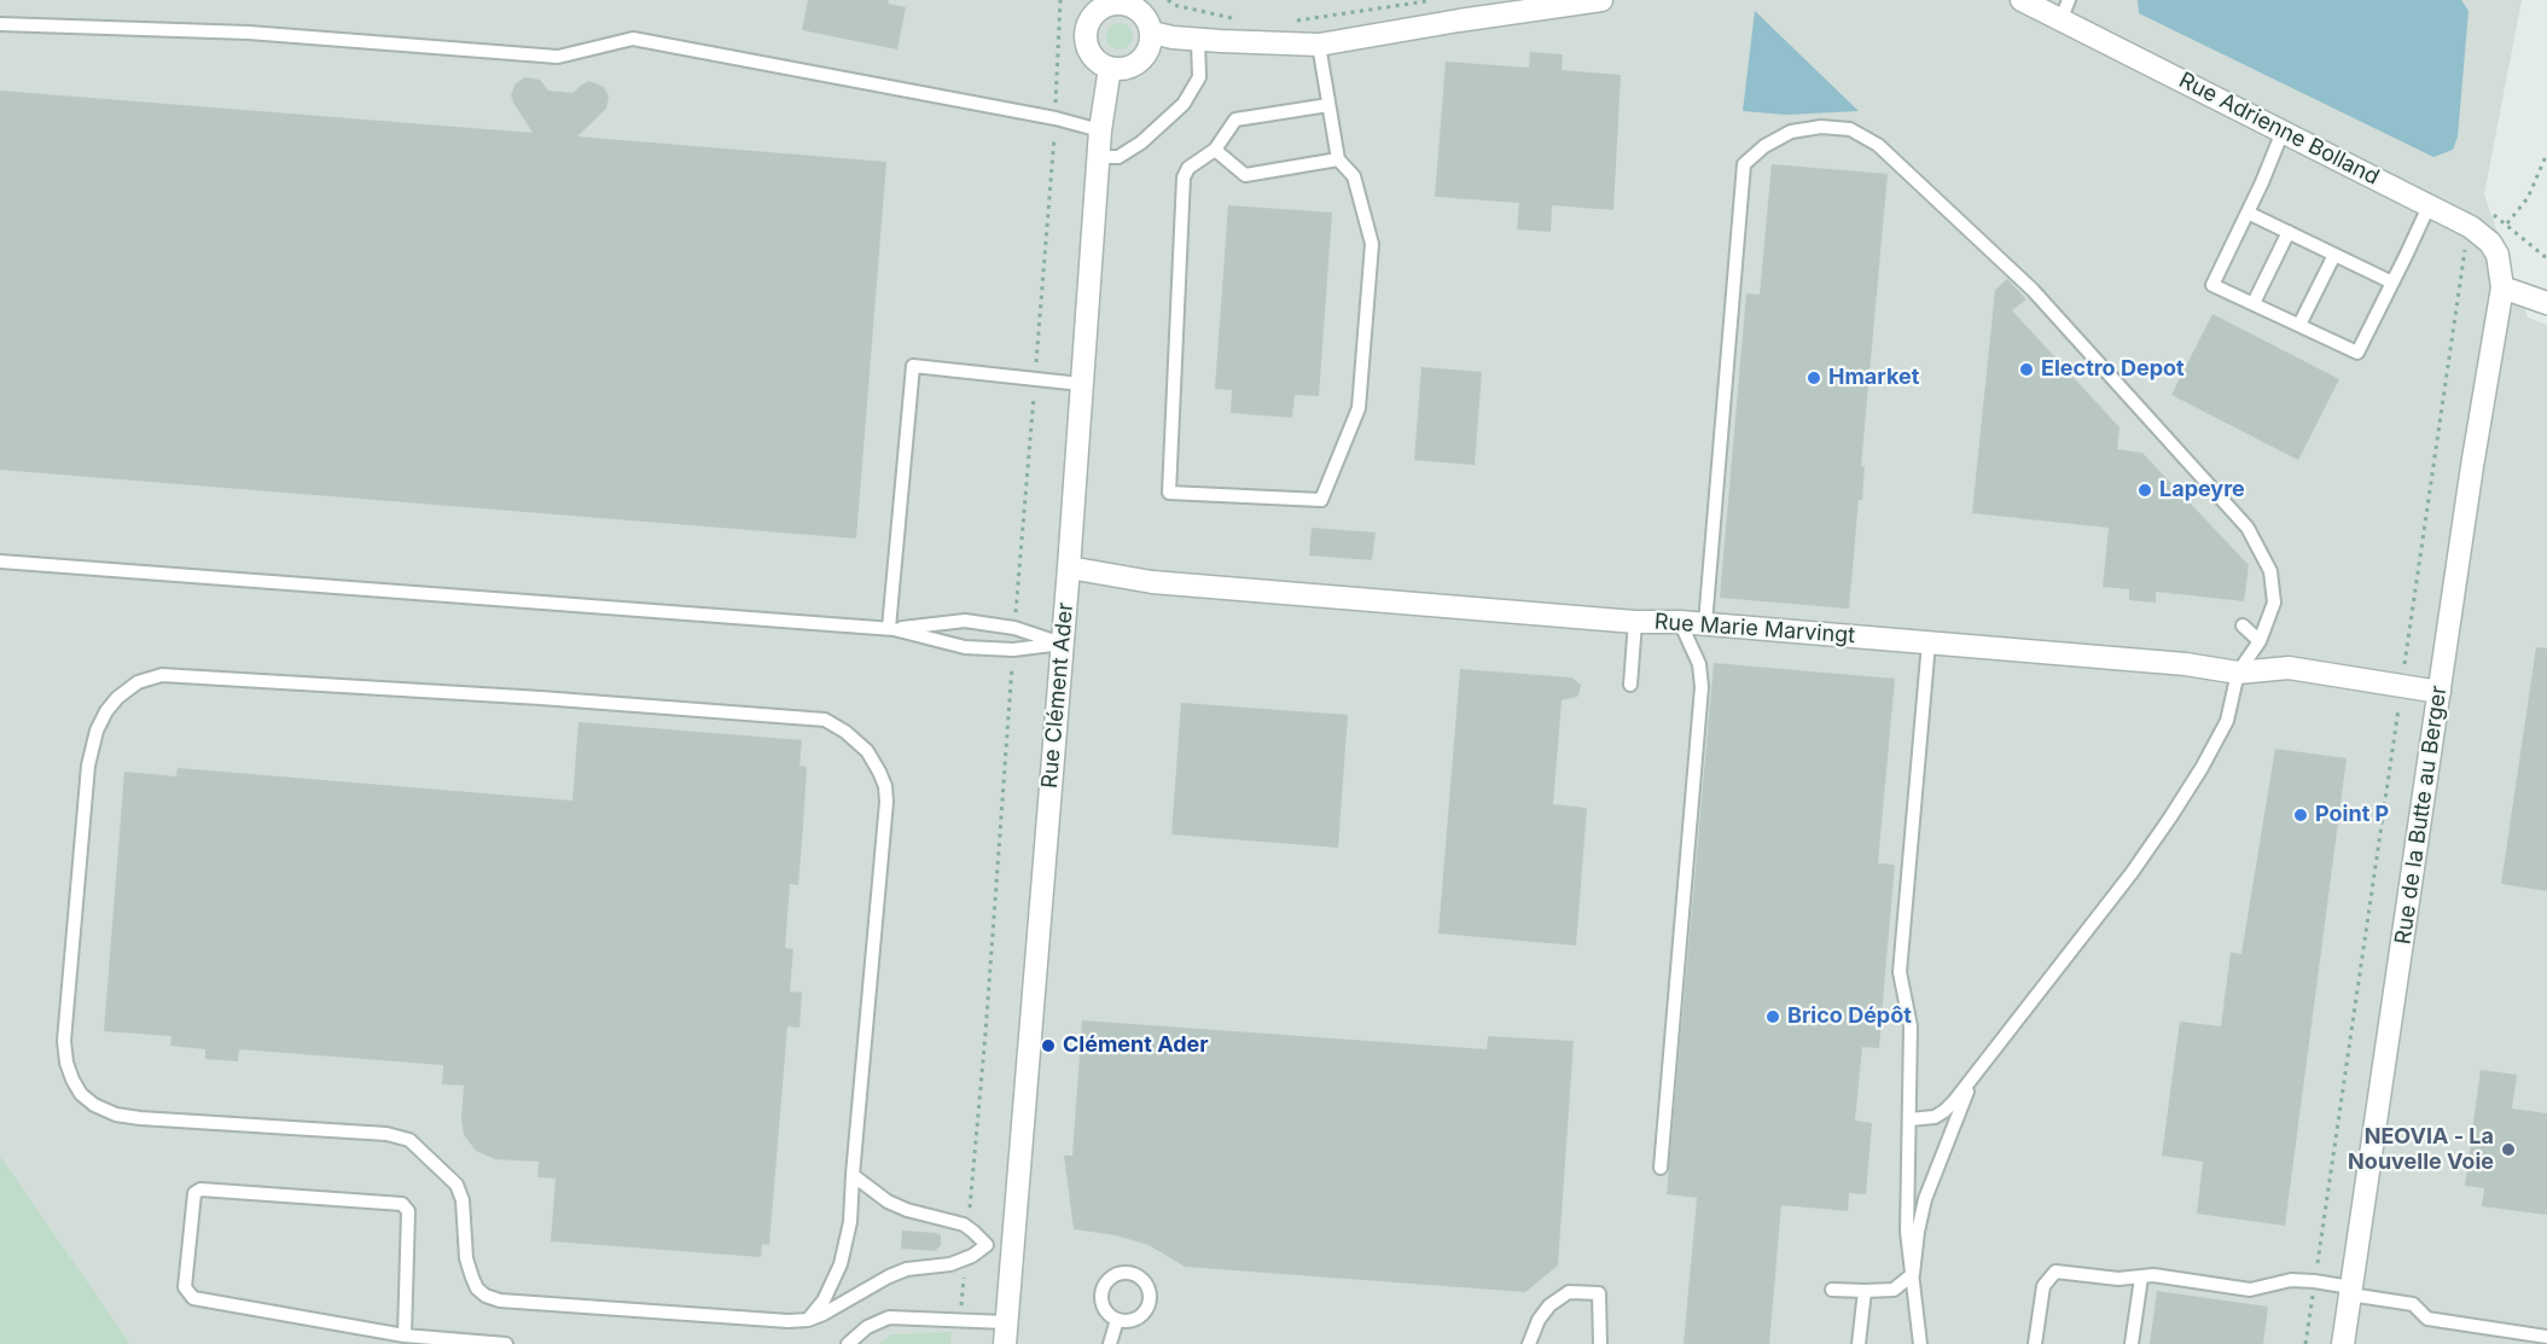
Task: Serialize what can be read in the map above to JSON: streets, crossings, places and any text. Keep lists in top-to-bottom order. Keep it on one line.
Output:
{"streets":{"street":["Rue Adrienne Bolland","Rue Marie Marvingt","Rue Clément Ader","Rue de la Butte au Berger"]},"crossings":[["Rue Adrienne Bolland","Rue de la Butte au Berger"],["Rue Marie Marvingt","Rue Clément Ader"],["Rue Marie Marvingt","Rue de la Butte au Berger"]],"places":["Electro Depot","Hmarket","Lapeyre","Point P","Brico Dépôt","Clément Ader","NEOVIA - La Nouvelle Voie"]}
